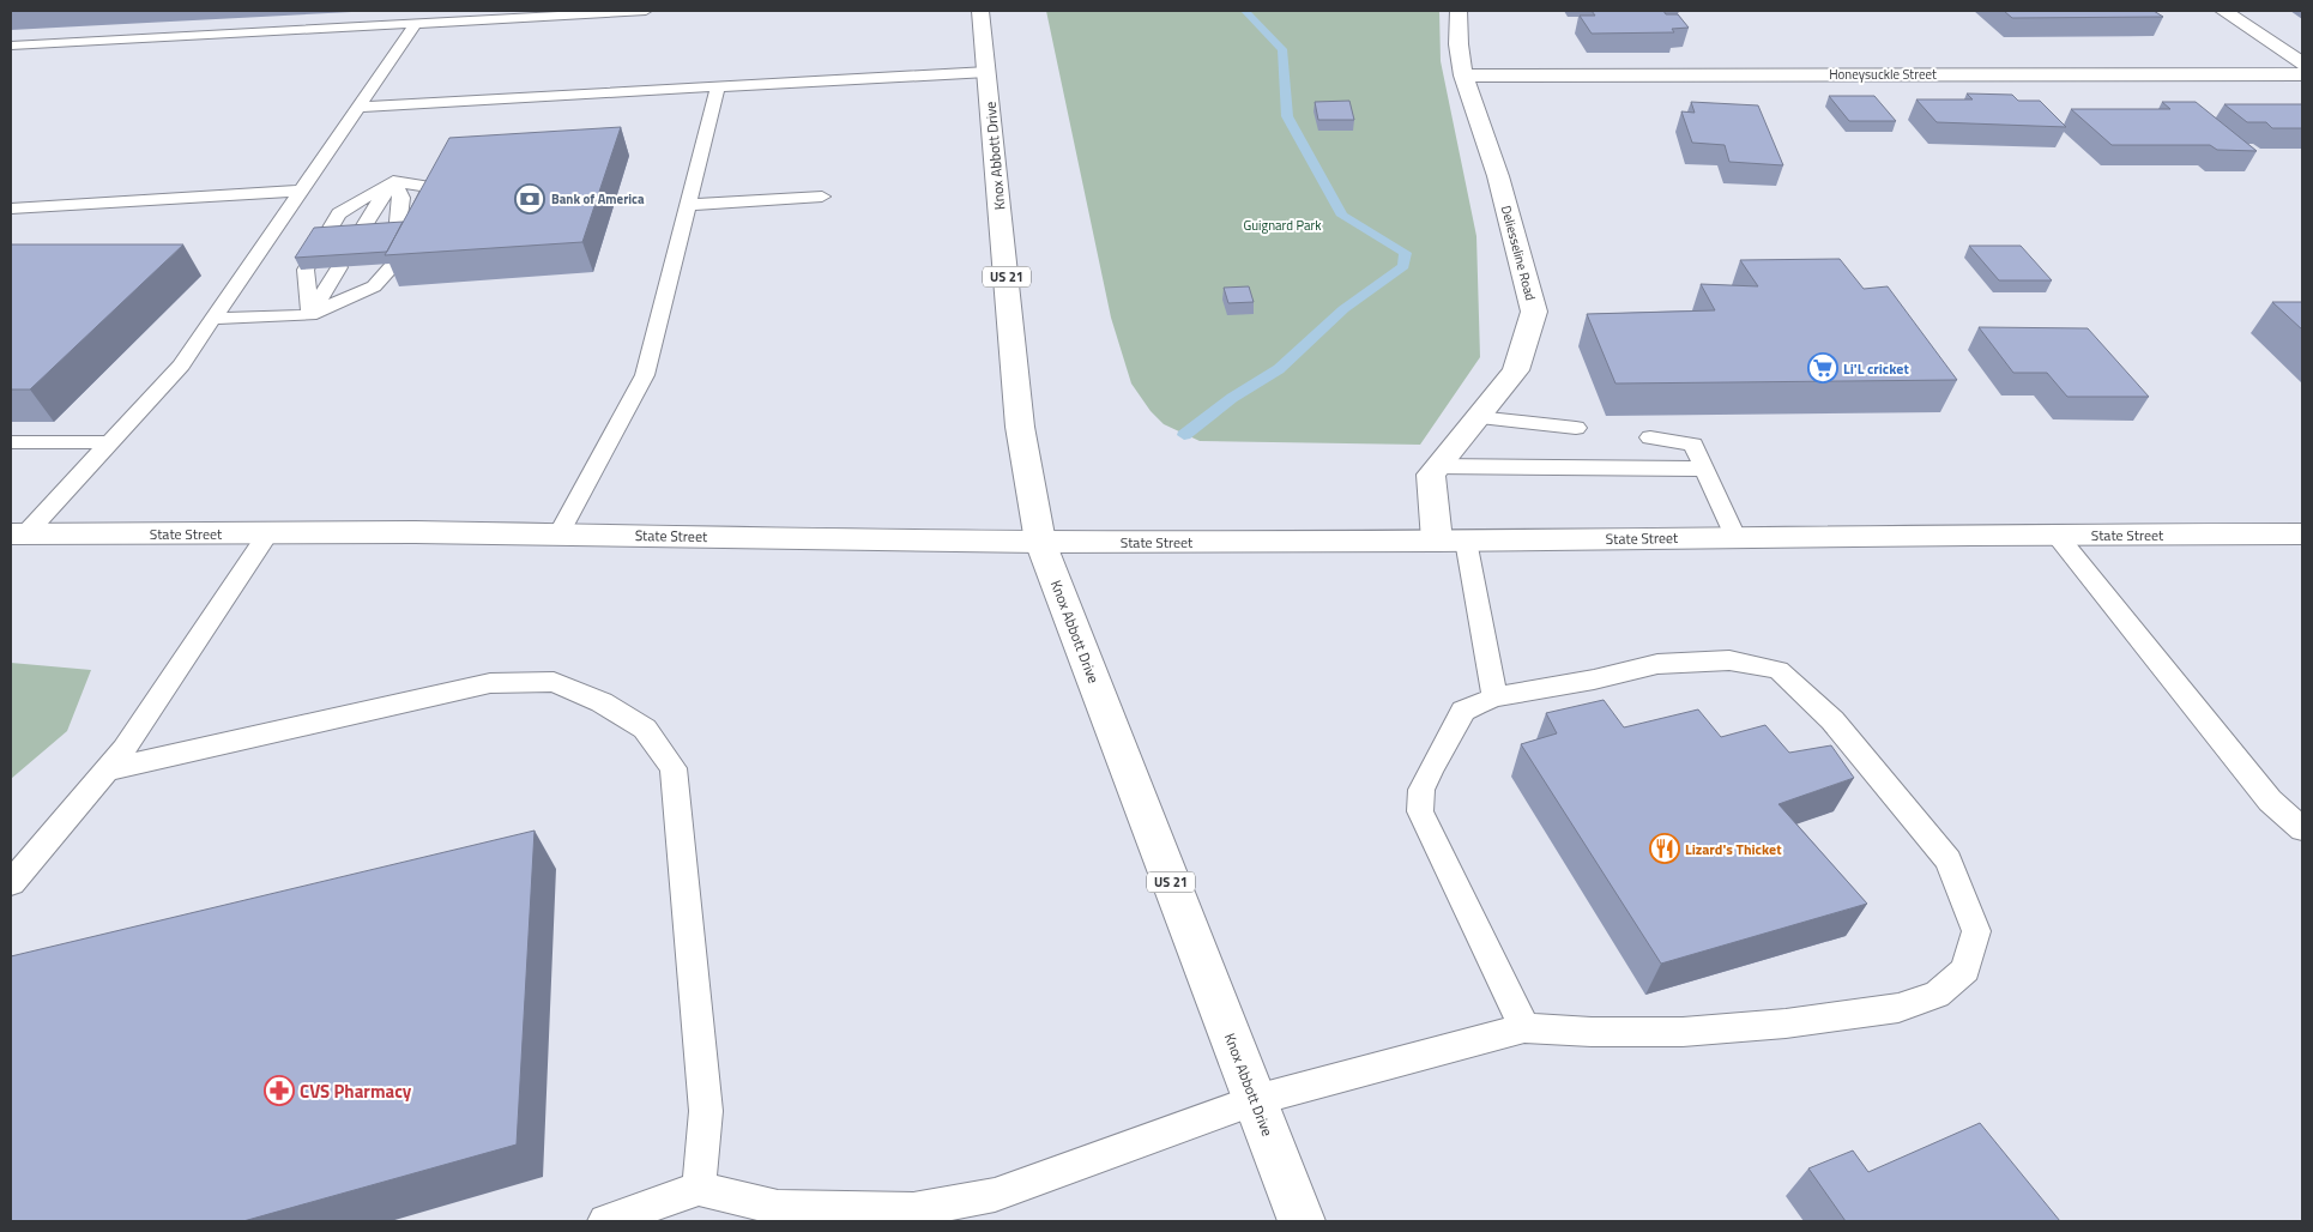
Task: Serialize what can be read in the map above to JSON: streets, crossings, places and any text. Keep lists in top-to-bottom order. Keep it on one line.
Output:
{"streets":{"main road":["Honeysuckle Street","Knox Abbott Drive","Deliesseline Road","US 21","State Street"]},"crossings":[["Honeysuckle Street","Deliesseline Road"],["Knox Abbott Drive","State Street"]],"parks":["Guignard Park"],"places":{"bank":["Bank of America"],"supermarket":["Li'L cricket"],"restaurant":["Lizard's Thicket"],"pharmacy":["CVS Pharmacy"]}}
